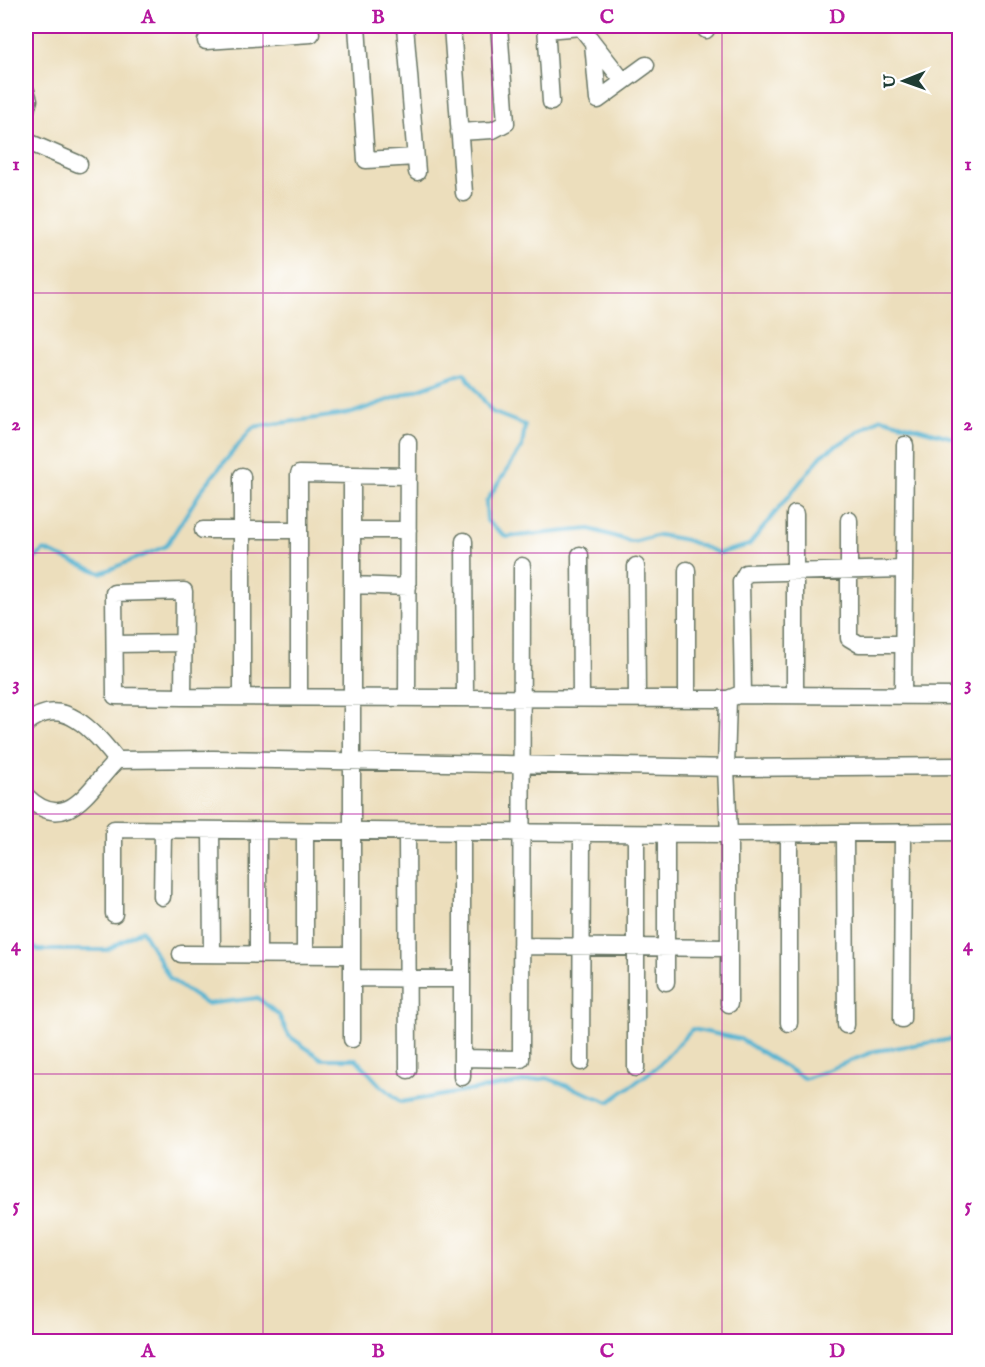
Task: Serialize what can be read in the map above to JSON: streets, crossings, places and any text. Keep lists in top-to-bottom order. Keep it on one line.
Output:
{"north":"left","grid":{"columns":["A","B","C","D"],"rows":["1","2","3","4","5"]}}
